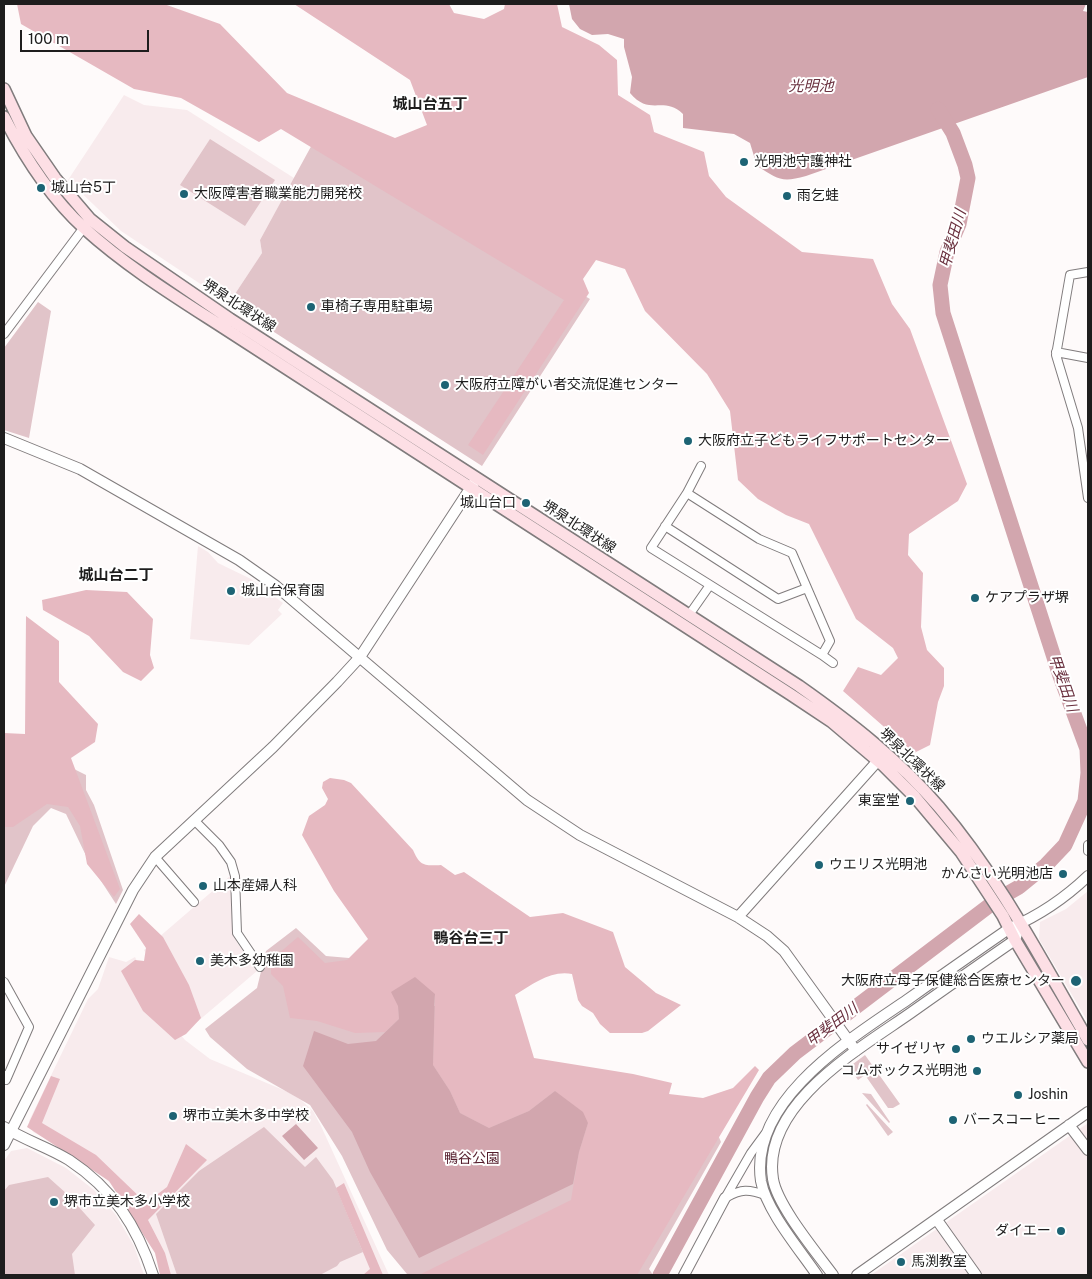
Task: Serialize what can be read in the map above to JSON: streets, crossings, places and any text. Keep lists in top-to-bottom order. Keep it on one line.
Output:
{"streets":{"main road":["堺泉北環状線"]},"districts":["城山台五丁","城山台二丁","鴨谷台三丁"],"water":["光明池","甲斐田川"],"parks":["鴨谷公園"],"places":["光明池守護神社","城山台5丁","大阪障害者職業能力開発校","雨乞蛙","車椅子専用駐車場","大阪府立障がい者交流促進センター","大阪府立子どもライフサポートセンター","城山台口","城山台保育園","ケアプラザ堺","東室堂","ウエリス光明池","かんさい光明池店","山本産婦人科","美木多幼稚園","大阪府立母子保健総合医療センター","ウエルシア薬局","サイゼリヤ","コムボックス光明池","Joshin","堺市立美木多中学校","バースコーヒー","堺市立美木多小学校","ダイエー","馬渕教室"],"scale_bar":"100 m"}
